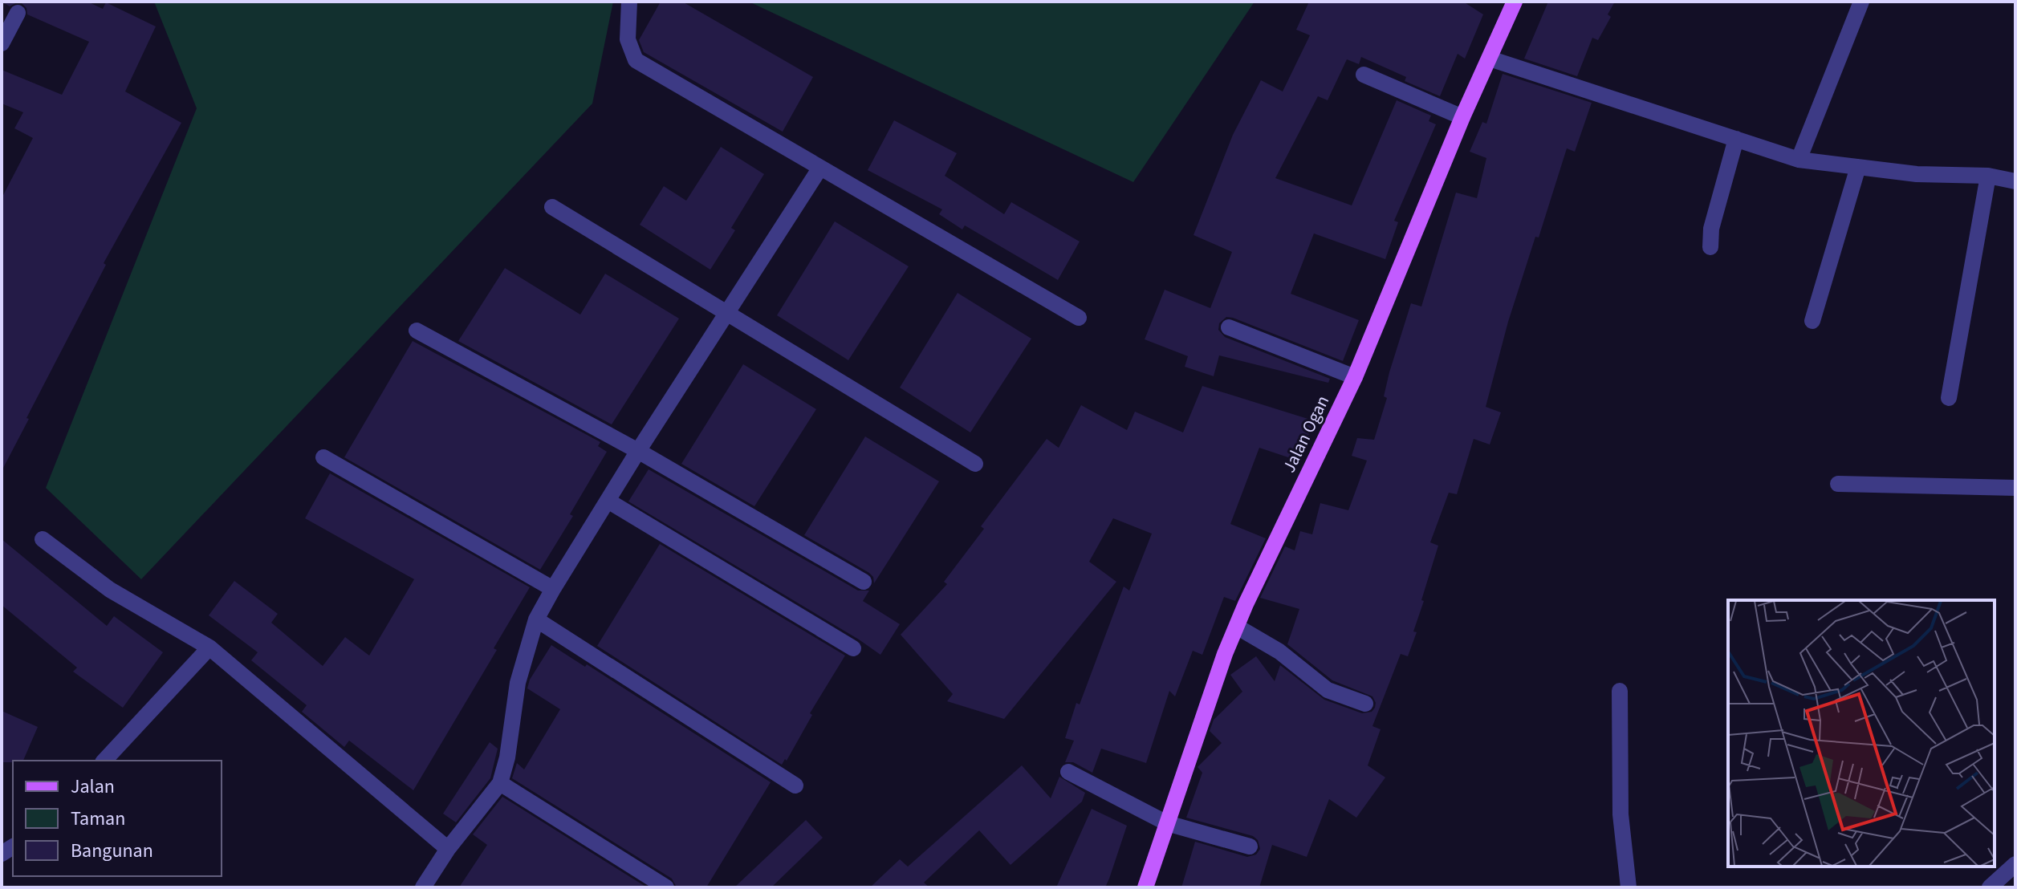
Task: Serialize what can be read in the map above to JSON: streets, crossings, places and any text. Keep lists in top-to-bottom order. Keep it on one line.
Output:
{"streets":{"main road":["Jalan Ogan"]},"legend":["Jalan","Taman","Bangunan"]}
